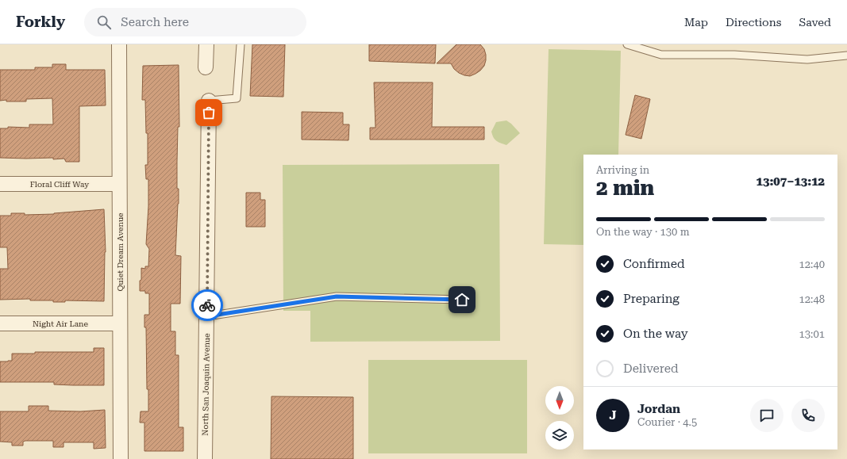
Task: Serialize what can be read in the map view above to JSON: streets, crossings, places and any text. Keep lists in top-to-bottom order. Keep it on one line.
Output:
{"streets":{"street":["Floral Cliff Way","Quiet Dream Avenue","Night Air Lane","North San Joaquin Avenue"]},"crossings":[["Floral Cliff Way","Quiet Dream Avenue"],["Quiet Dream Avenue","Night Air Lane"]],"north":"bottom","page":{"header":"Forkly","search":"Search here","nav":["Map","Directions","Saved"],"heading":["2 min","Arriving in","13:07–13:12"],"panel":["Jordan","Courier · 4.5"],"bar":"On the way · 130 m","list":[["Confirmed","12:40"],["Preparing","12:48"],["On the way","13:01"],"Delivered"],"round":"J"}}
